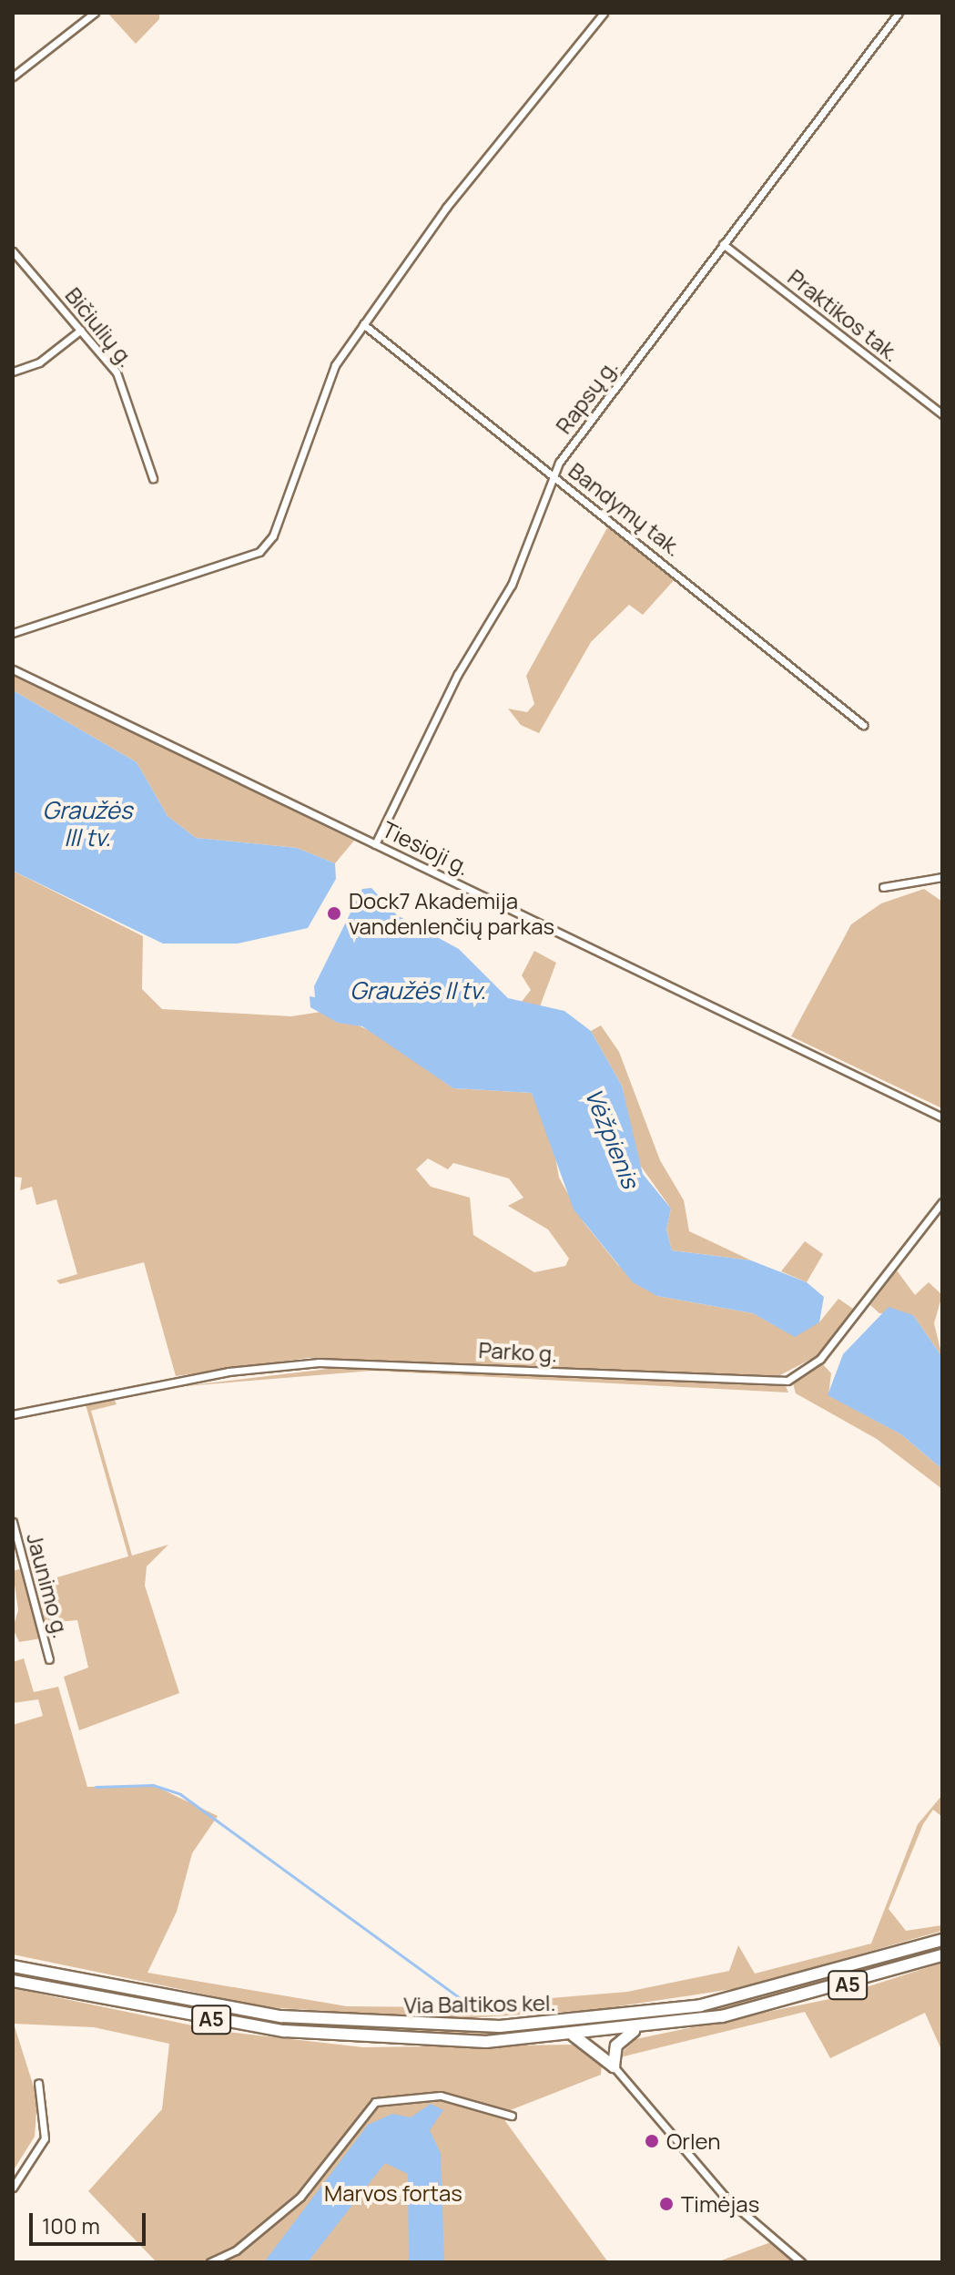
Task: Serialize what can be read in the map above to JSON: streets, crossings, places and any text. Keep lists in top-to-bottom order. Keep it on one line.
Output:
{"streets":{"highway":["A5","Via Baltikos kel."],"street":["Praktikos tak.","Bičiulių g.","Rapsų g.","Bandymų tak.","Tiesioji g.","Parko g.","Jaunimo g."]},"crossings":[["Praktikos tak.","Rapsų g."],["Rapsų g.","Bandymų tak."],["Rapsų g.","Tiesioji g."]],"water":["Graužės III tv.","Graužės II tv.","Vėžpienis"],"parks":["Marvos fortas"],"places":["Dock7 Akademija vandenlenčių parkas","Orlen","Timėjas"],"scale_bar":"100 m"}
